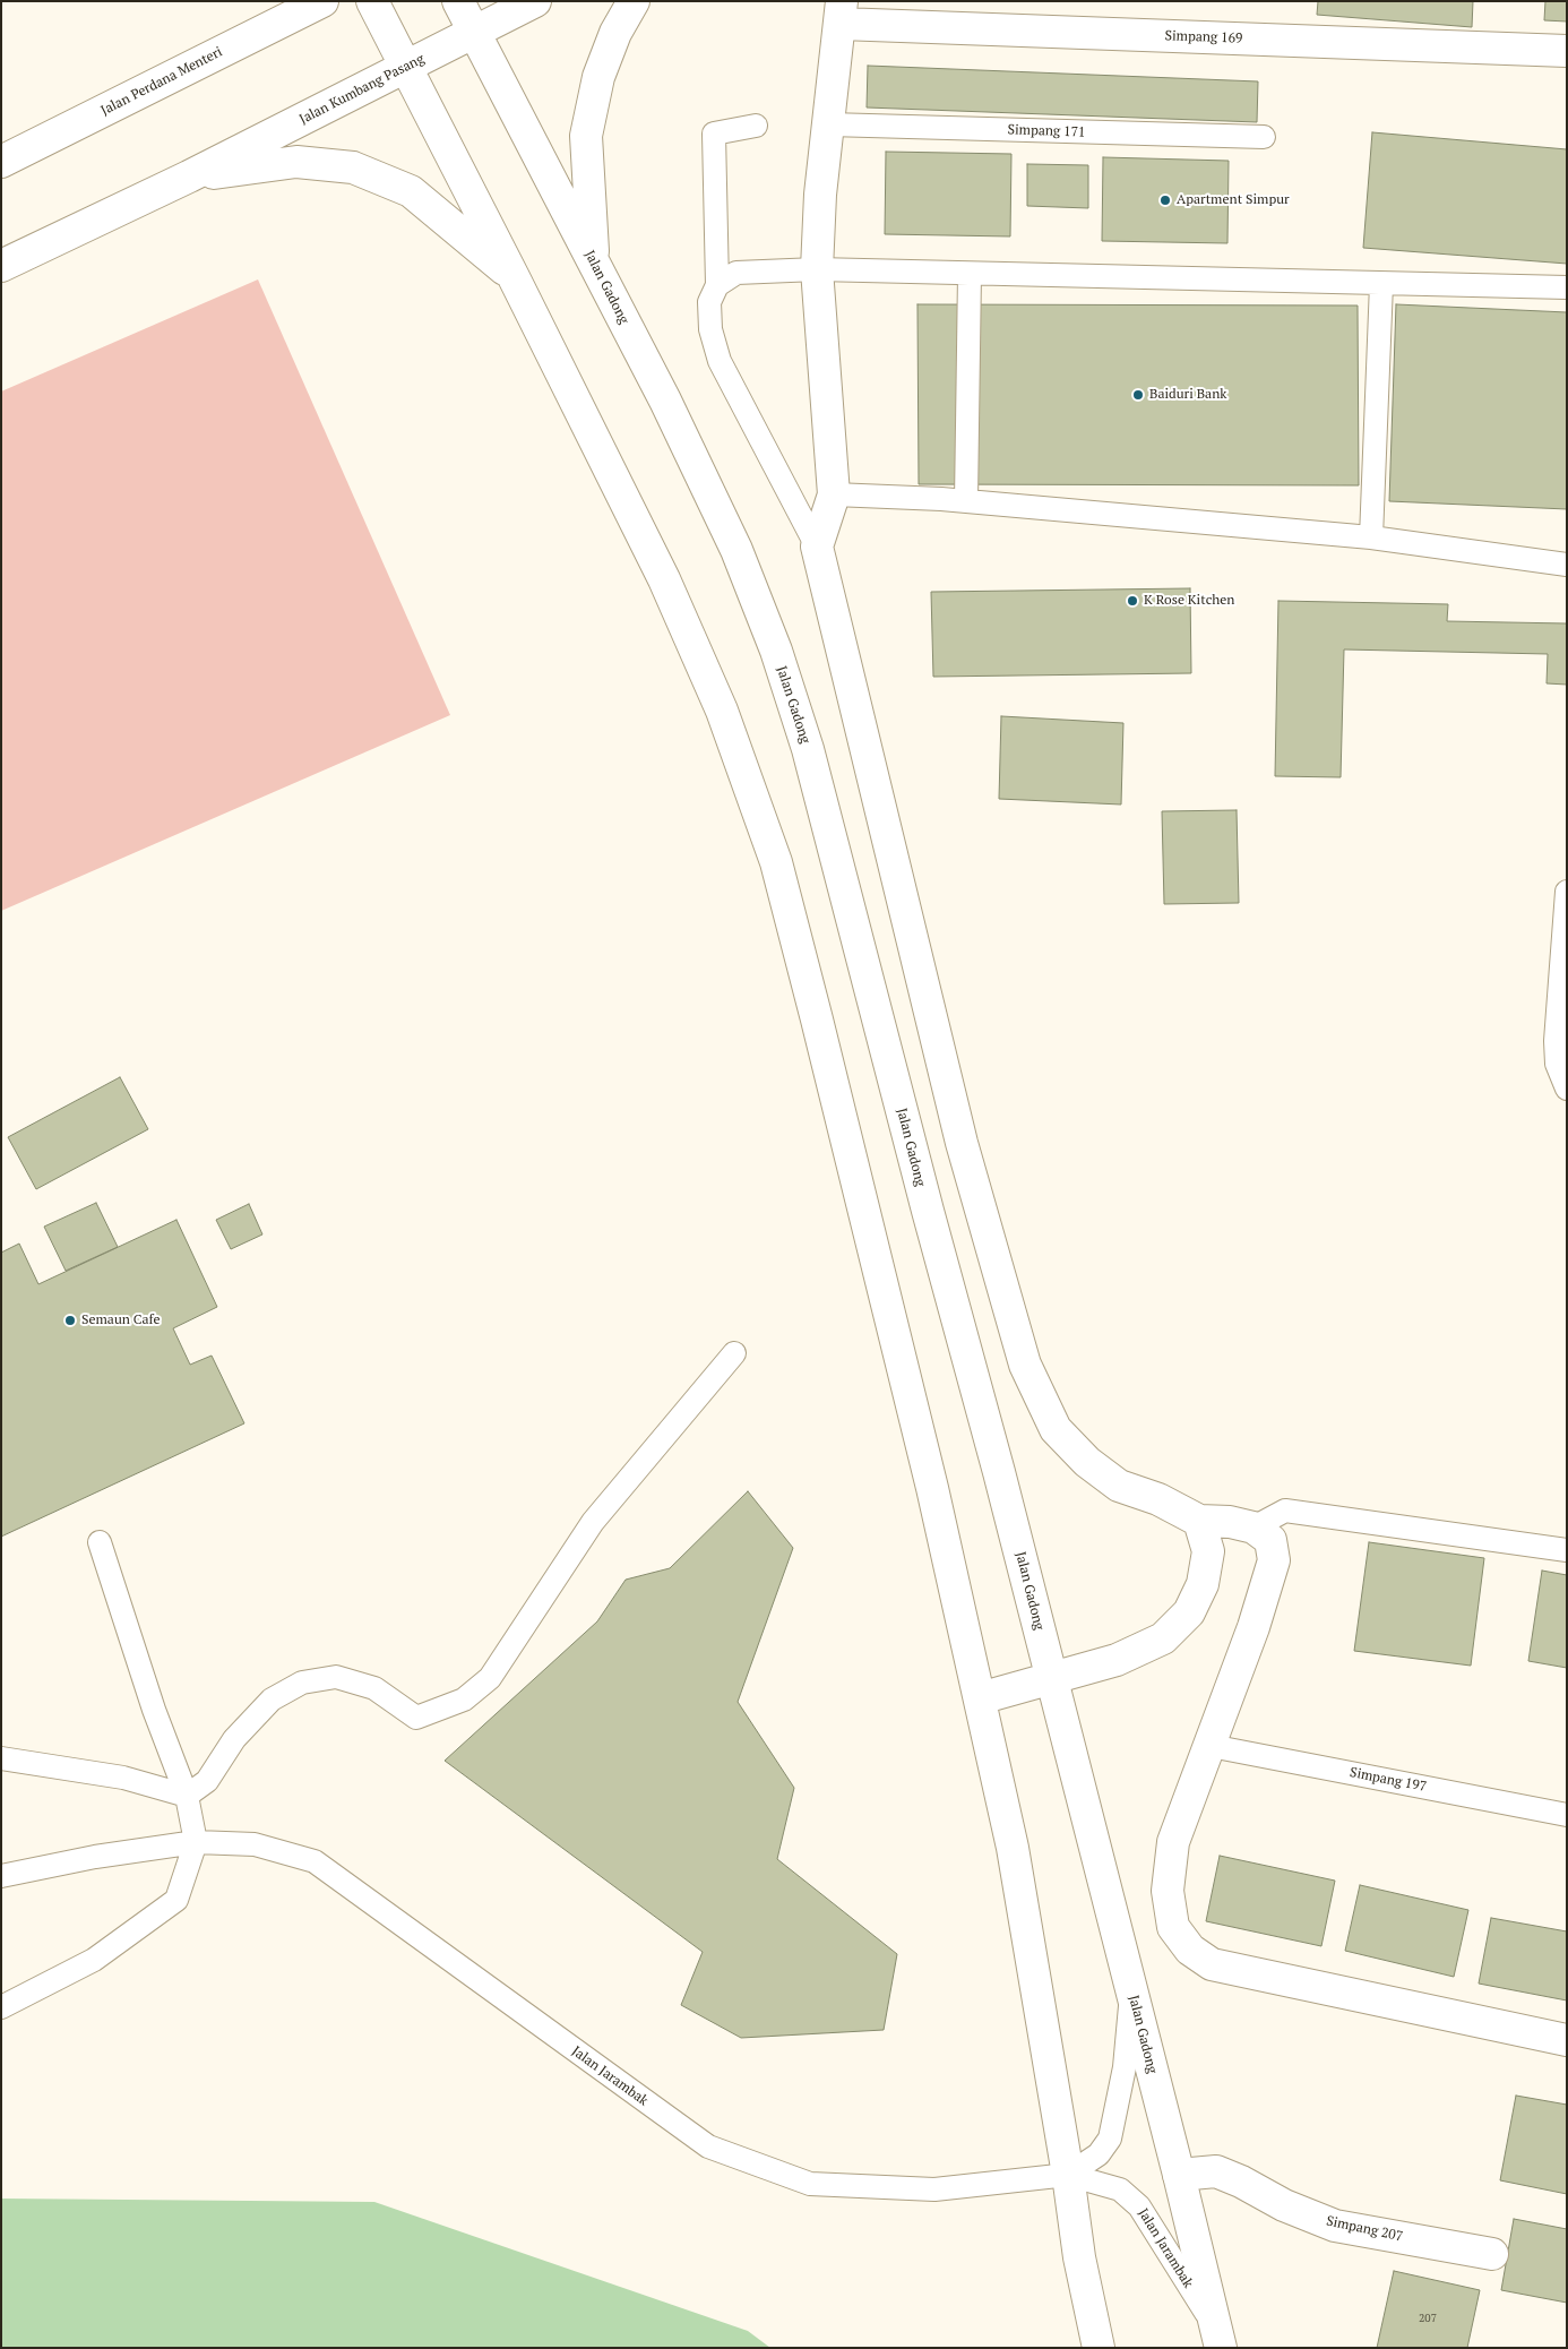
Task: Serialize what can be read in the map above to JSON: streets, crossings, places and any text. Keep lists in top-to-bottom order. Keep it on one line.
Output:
{"streets":{"main road":["Simpang 169","Jalan Perdana Menteri","Jalan Kumbang Pasang","Jalan Gadong","Simpang 207"],"lane":["Simpang 171","Simpang 197","Jalan Jarambak"]},"crossings":[["Jalan Kumbang Pasang","Jalan Gadong"],["Jalan Gadong","Jalan Jarambak"],["Jalan Gadong","Simpang 207"]],"places":["Apartment Simpur","Baiduri Bank","K Rose Kitchen","Semaun Cafe"],"house_numbers":["207"]}
